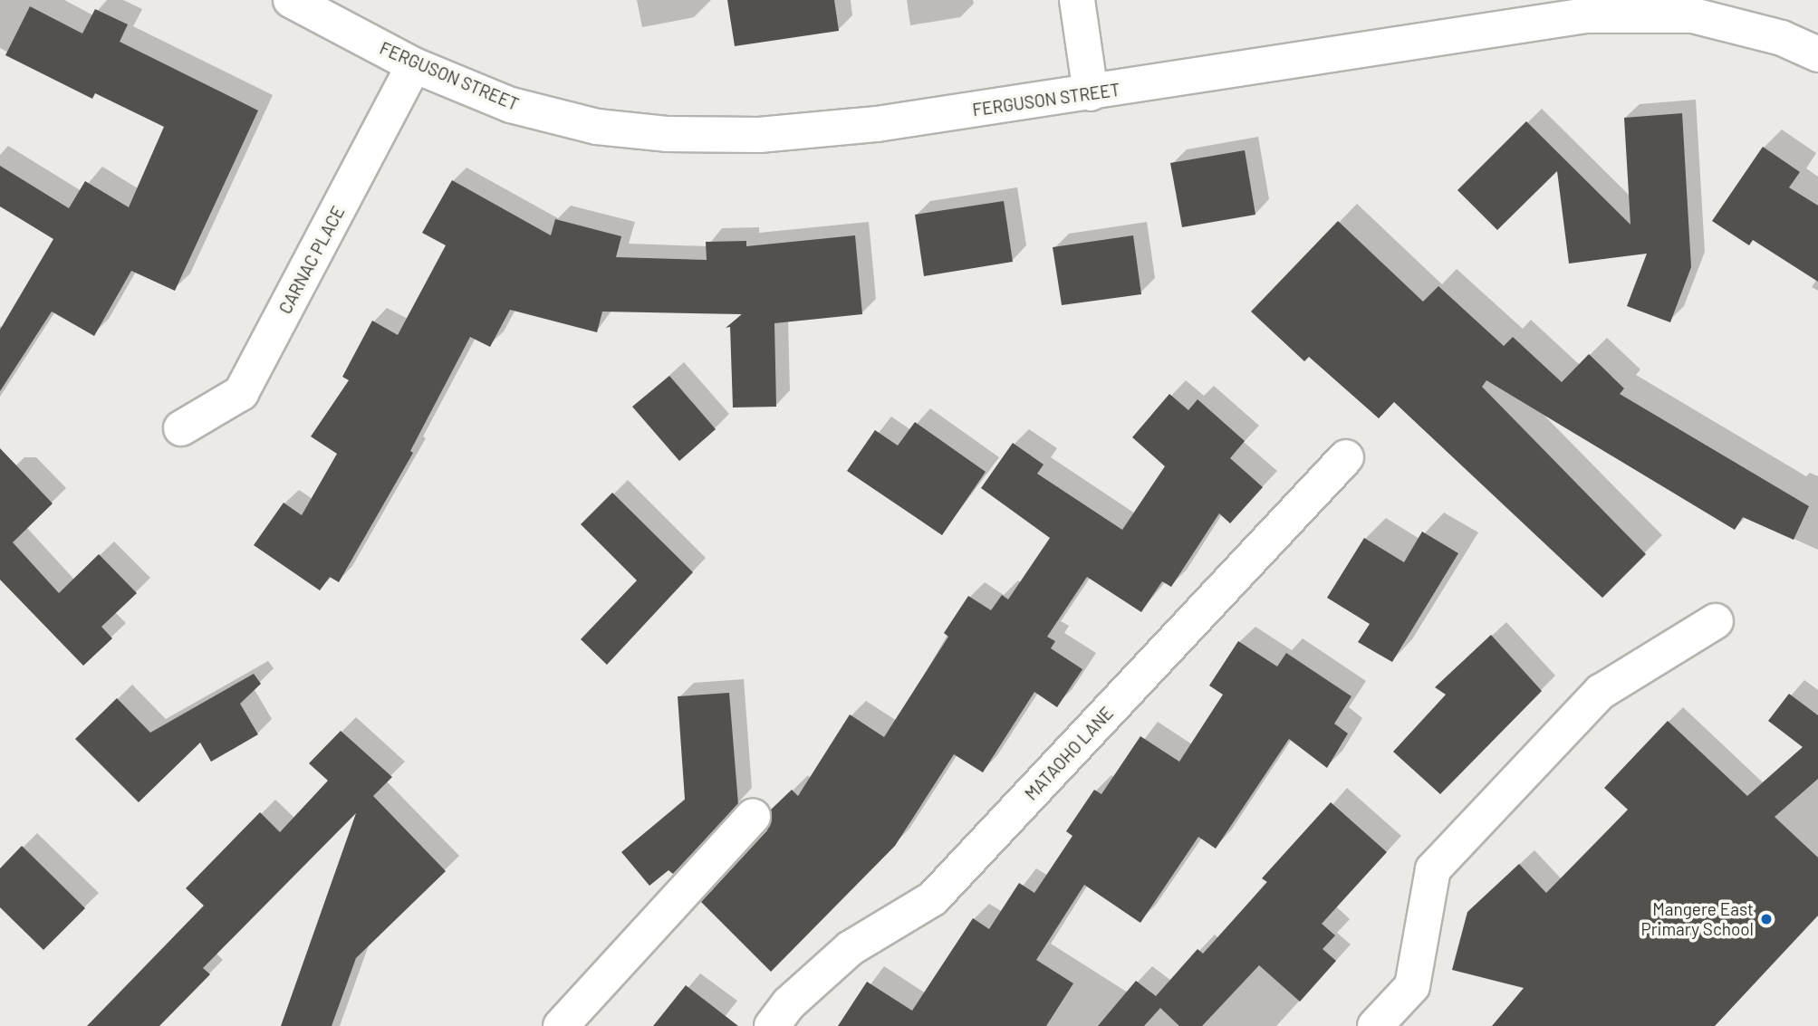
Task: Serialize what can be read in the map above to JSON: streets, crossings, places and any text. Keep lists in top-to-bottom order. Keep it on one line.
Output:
{"streets":{"street":["FERGUSON STREET","CARNAC PLACE","MATAOHO LANE"]},"crossings":[["FERGUSON STREET","CARNAC PLACE"]],"places":["Mangere East Primary School"]}
